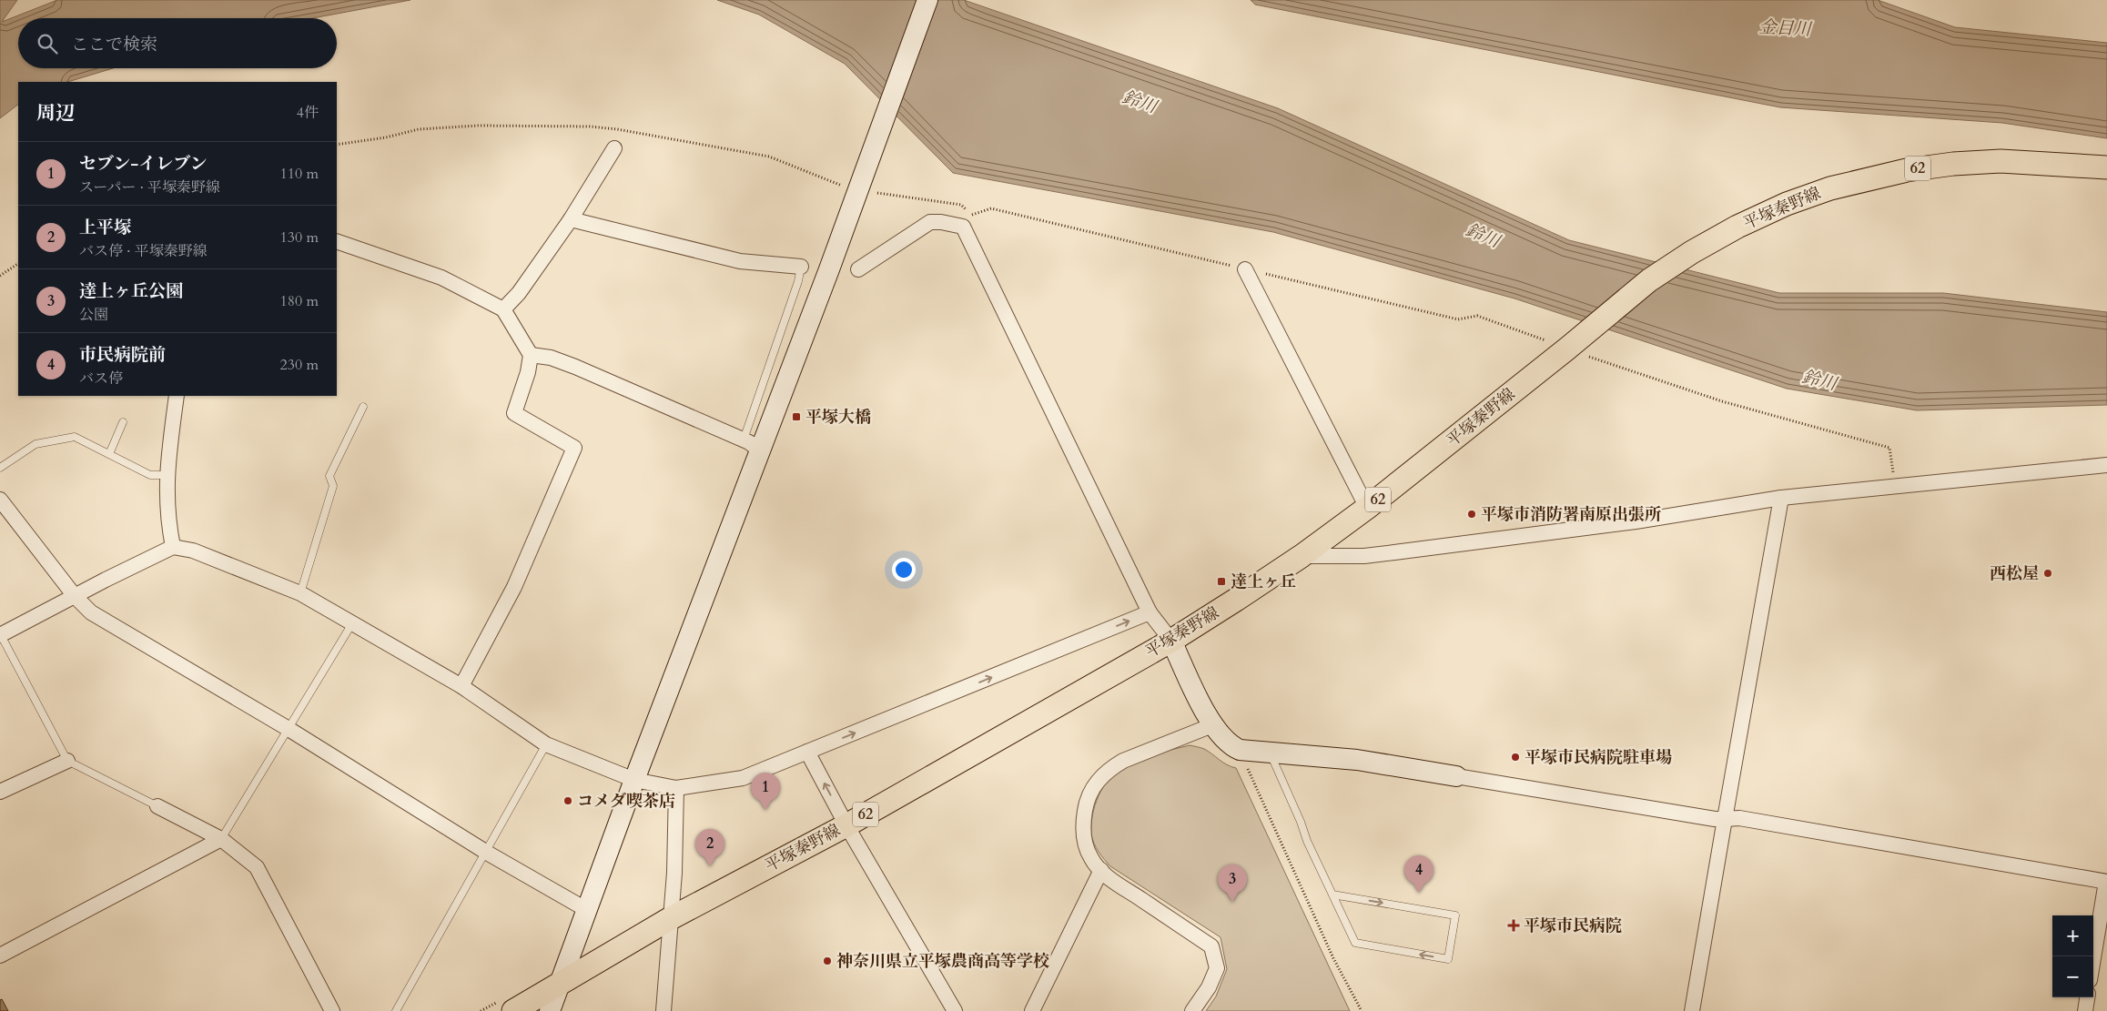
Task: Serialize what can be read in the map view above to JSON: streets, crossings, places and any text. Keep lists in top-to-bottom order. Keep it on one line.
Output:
{"streets":{"main road":["62","平塚秦野線"]},"water":["金目川","鈴川"],"places":{"transit":["平塚大橋","達上ヶ丘"],"other":["平塚市消防署南原出張所","西松屋","平塚市民病院駐車場","コメダ喫茶店","神奈川県立平塚農商高等学校"],"health":["平塚市民病院"]},"page":{"search":"ここで検索","heading":["周辺","4件"],"list":[{"mark":"1","name":"セブン-イレブン","note":"スーパー · 平塚秦野線","value":"110 m"},{"mark":"2","name":"上平塚","note":"バス停 · 平塚秦野線","value":"130 m"},{"mark":"3","name":"達上ヶ丘公園","note":"公園","value":"180 m"},{"mark":"4","name":"市民病院前","note":"バス停","value":"230 m"}],"pins":["1","2","4","3"],"map_buttons":["+","−"]}}
